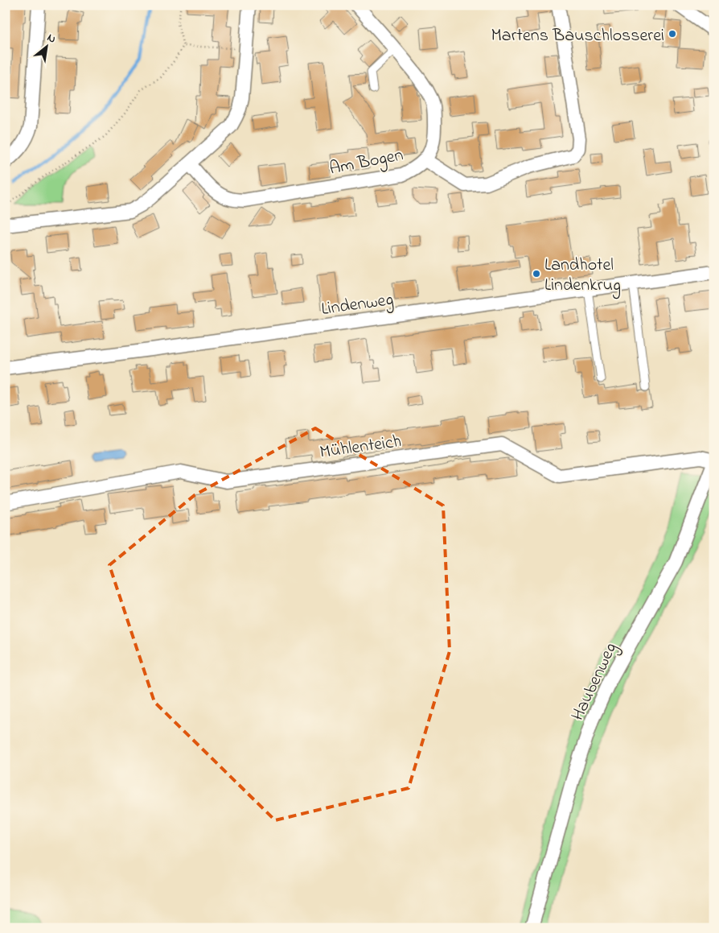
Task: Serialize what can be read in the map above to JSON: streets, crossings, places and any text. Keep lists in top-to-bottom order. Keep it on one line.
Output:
{"streets":{"street":["Am Bogen","Lindenweg","Mühlenteich","Haubenweg"]},"crossings":[["Mühlenteich","Haubenweg"]],"places":["Martens Bauschlosserei","Landhotel Lindenkrug"],"north":"top right"}
